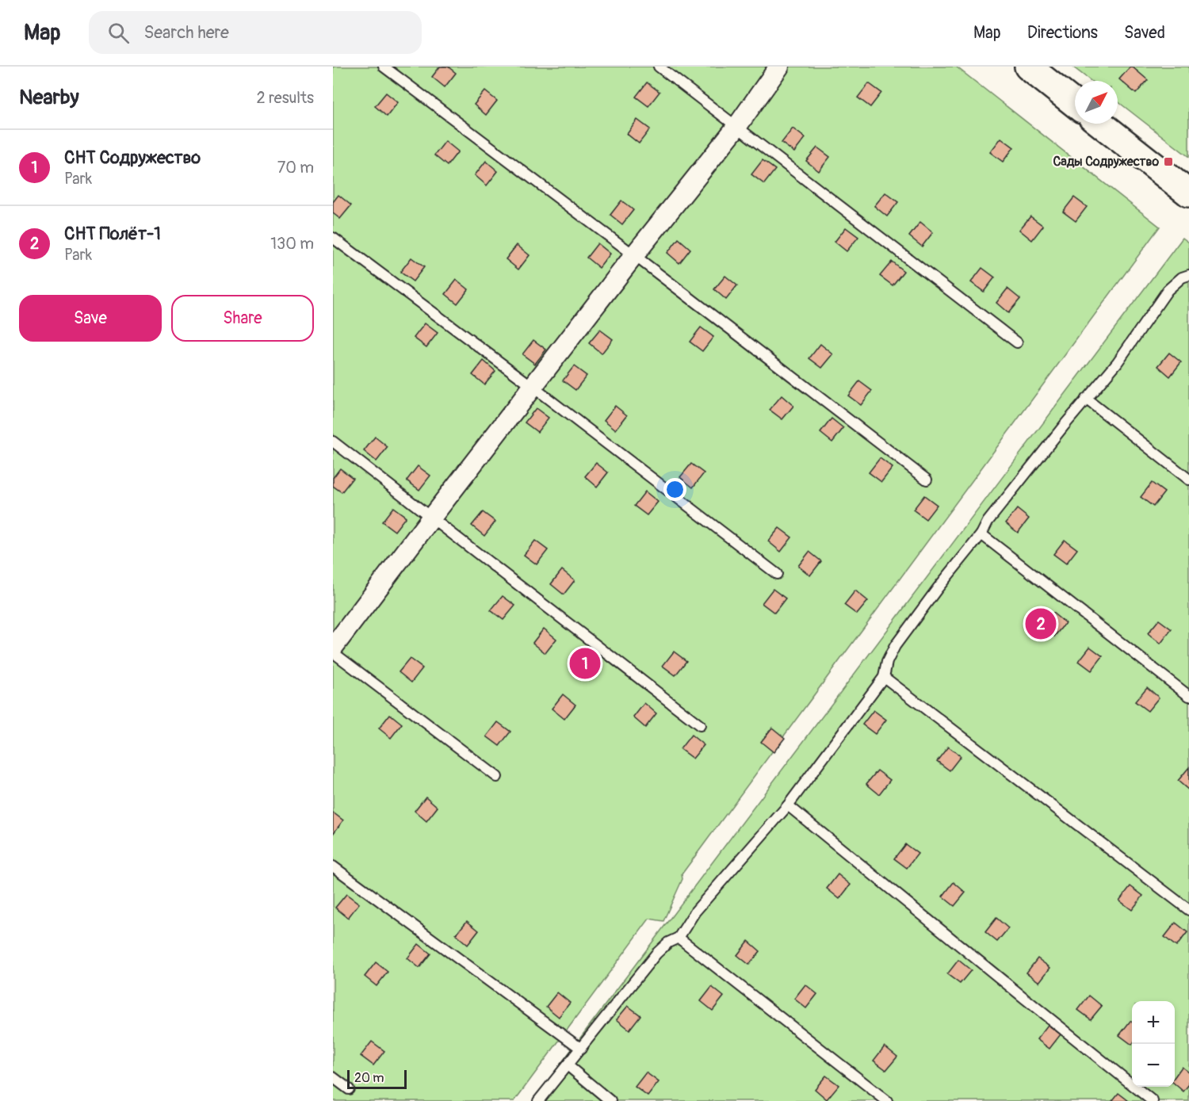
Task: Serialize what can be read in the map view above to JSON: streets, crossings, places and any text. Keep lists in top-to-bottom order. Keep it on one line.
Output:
{"places":{"transit":["Сады Содружество"]},"scale_bar":"20 m","north":"top right","page":{"header":"Map","search":"Search here","nav":["Map","Directions","Saved"],"heading":["Nearby","2 results"],"list":[{"mark":"1","name":"СНТ Содружество","note":"Park","value":"70 m"},{"mark":"2","name":"СНТ Полёт-1","note":"Park","value":"130 m"}],"buttons":["Save","Share"],"pins":["2","1"],"map_buttons":["+","−"],"scale":"20 m"}}
